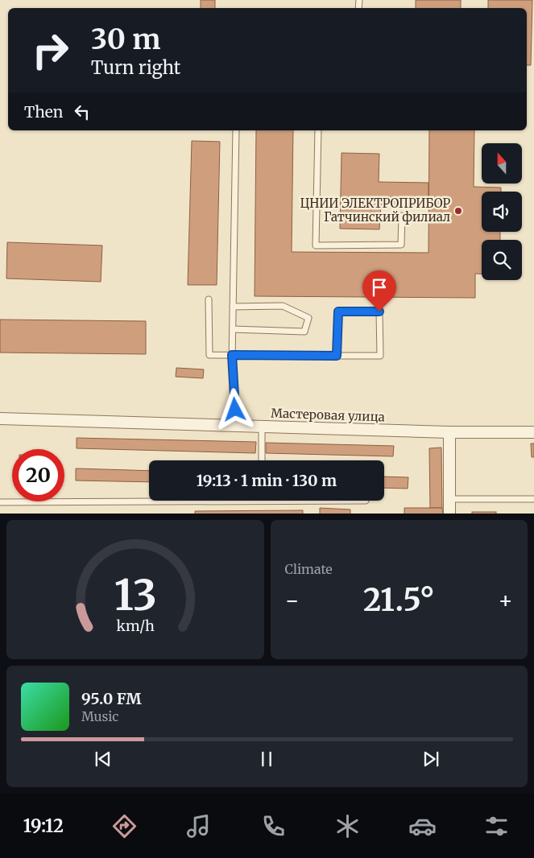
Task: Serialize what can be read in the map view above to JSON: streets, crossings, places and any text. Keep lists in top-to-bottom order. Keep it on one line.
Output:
{"streets":{"street":["Мастеровая улица"]},"places":["ЦНИИ ЭЛЕКТРОПРИБОР Гатчинский филиал"],"north":"top","page":{"turn":["30 m","Turn right"],"then":"Then","limit":"20","trip":"19:13 · 1 min · 130 m","tile":"Climate","heat":["−","21.5°","+"],"song":["95.0 FM","Music"],"tabs":"19:12","gauge":["13","km/h"]}}
